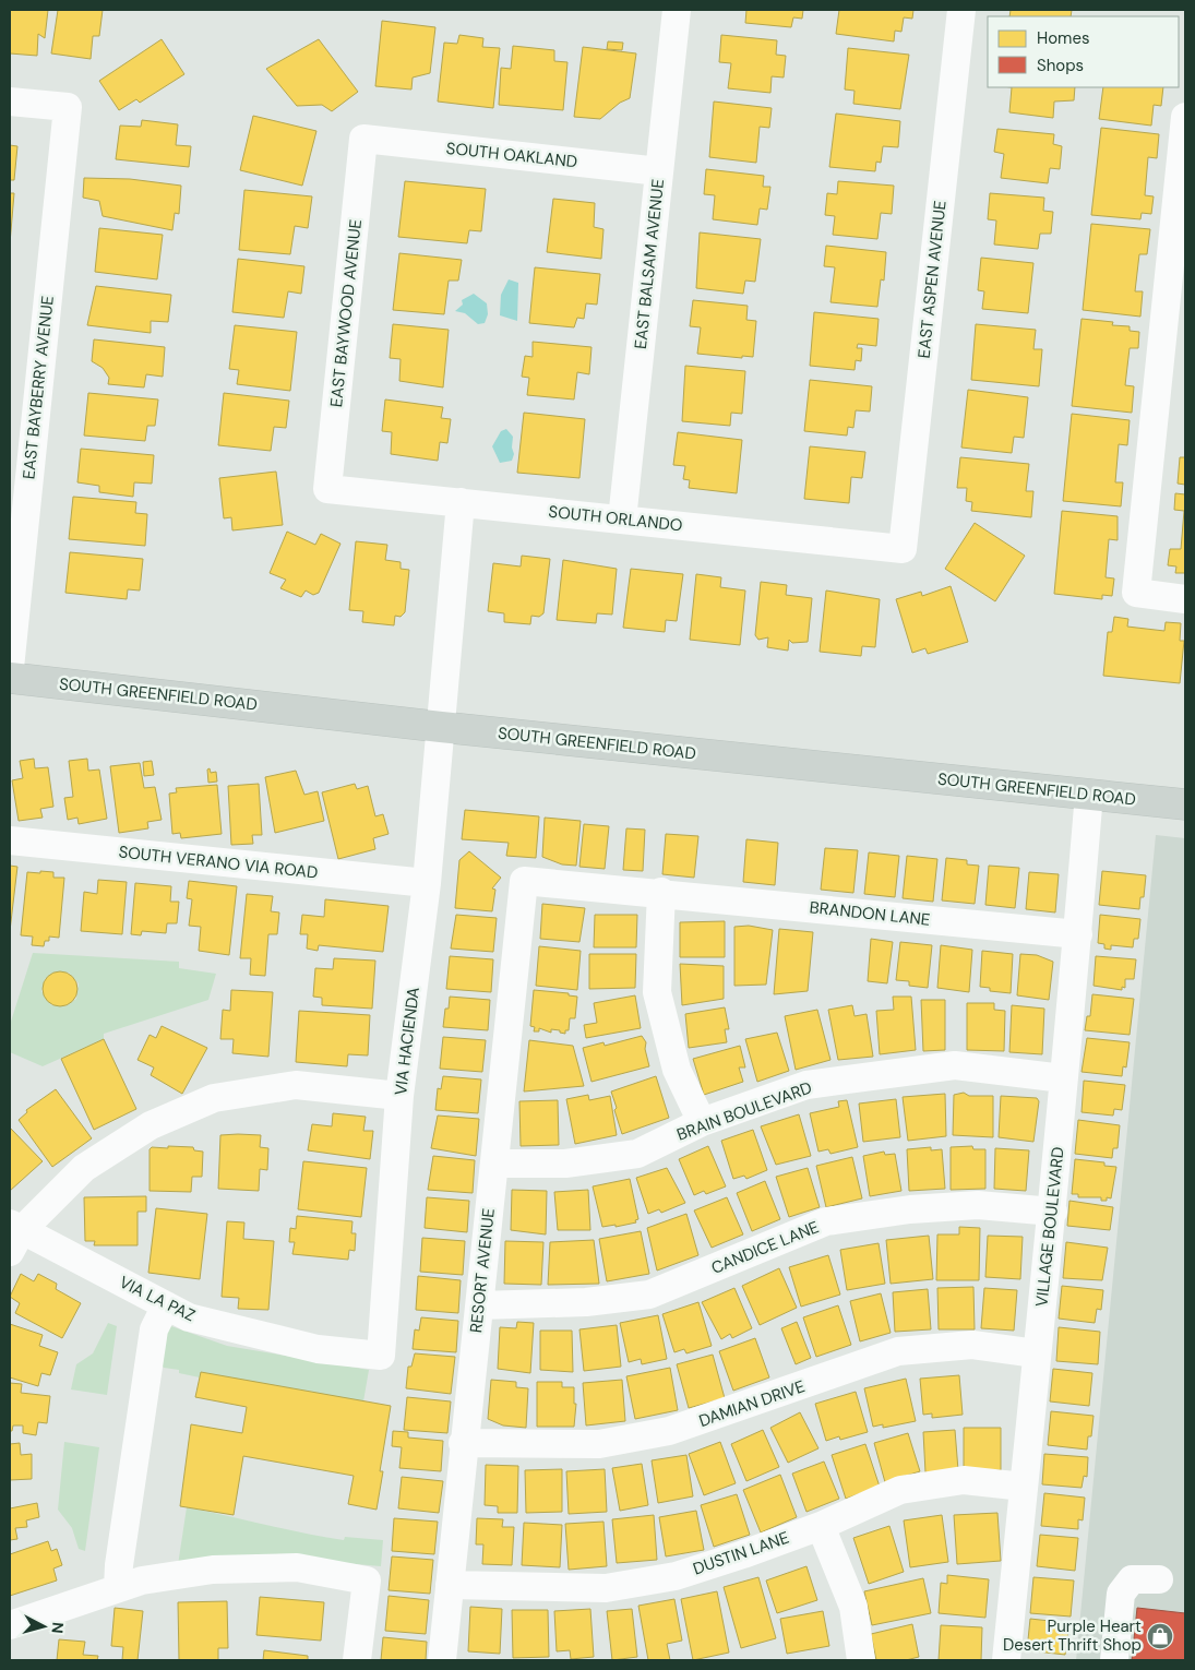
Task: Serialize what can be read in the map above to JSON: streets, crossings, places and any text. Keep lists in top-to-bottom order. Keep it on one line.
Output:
{"streets":{"main road":["SOUTH GREENFIELD ROAD"],"street":["SOUTH OAKLAND","EAST BALSAM AVENUE","EAST ASPEN AVENUE","EAST BAYWOOD AVENUE","EAST BAYBERRY AVENUE","SOUTH ORLANDO","SOUTH VERANO VIA ROAD","BRANDON LANE","VIA HACIENDA","BRAIN BOULEVARD","VILLAGE BOULEVARD","CANDICE LANE","RESORT AVENUE","VIA LA PAZ","DAMIAN DRIVE","DUSTIN LANE"]},"crossings":[["SOUTH OAKLAND","EAST BALSAM AVENUE"],["SOUTH OAKLAND","EAST BAYWOOD AVENUE"],["EAST BALSAM AVENUE","SOUTH ORLANDO"],["EAST ASPEN AVENUE","SOUTH ORLANDO"],["EAST BAYWOOD AVENUE","SOUTH ORLANDO"],["SOUTH GREENFIELD ROAD","VIA HACIENDA"],["SOUTH GREENFIELD ROAD","VILLAGE BOULEVARD"],["SOUTH VERANO VIA ROAD","VIA HACIENDA"],["BRANDON LANE","VILLAGE BOULEVARD"],["BRANDON LANE","RESORT AVENUE"],["VIA HACIENDA","VIA LA PAZ"],["BRAIN BOULEVARD","VILLAGE BOULEVARD"],["BRAIN BOULEVARD","RESORT AVENUE"],["VILLAGE BOULEVARD","CANDICE LANE"],["VILLAGE BOULEVARD","DAMIAN DRIVE"],["VILLAGE BOULEVARD","DUSTIN LANE"],["CANDICE LANE","RESORT AVENUE"],["RESORT AVENUE","DAMIAN DRIVE"],["RESORT AVENUE","DUSTIN LANE"]],"places":{"shop":["Purple Heart Desert Thrift Shop"]},"legend":["Homes","Shops"],"north":"right"}
